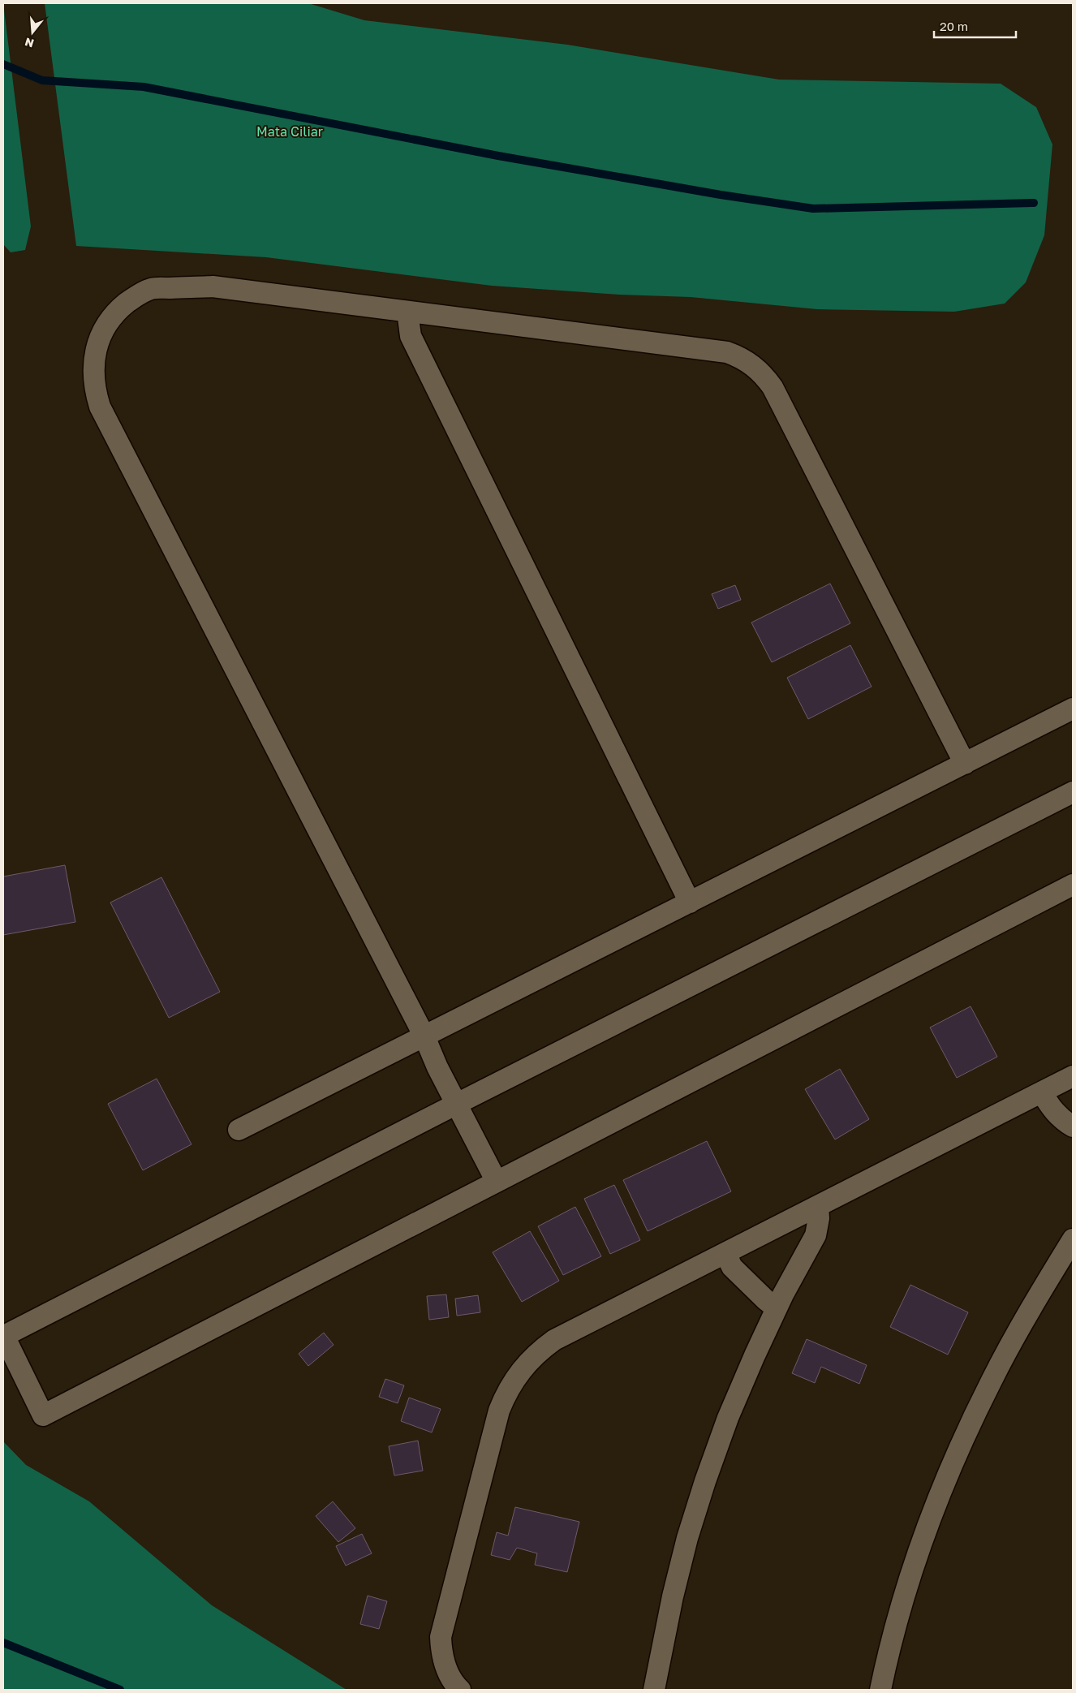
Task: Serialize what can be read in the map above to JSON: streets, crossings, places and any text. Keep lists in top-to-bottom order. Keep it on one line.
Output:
{"parks":["Mata Ciliar"],"scale_bar":"20 m","north":"bottom"}
